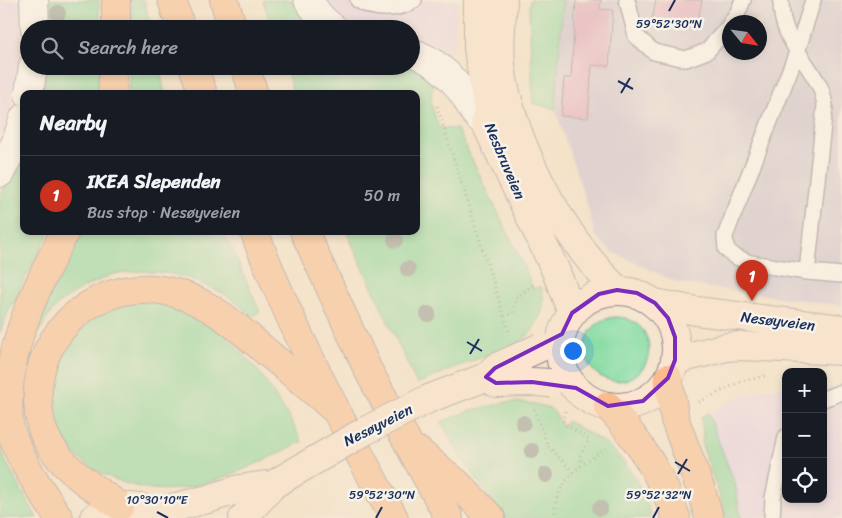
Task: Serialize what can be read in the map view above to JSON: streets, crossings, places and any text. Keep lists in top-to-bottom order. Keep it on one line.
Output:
{"streets":{"street":["Nesbruveien","Nesøyveien"]},"crossings":[["Nesbruveien","Nesøyveien"]],"north":"bottom right","page":{"search":"Search here","heading":"Nearby","list":[{"mark":"1","name":"IKEA Slependen","note":"Bus stop · Nesøyveien","value":"50 m"}],"pins":"1","map_buttons":["+","−"]},"coordinates":["59°52'30\"N","59°52'32\"N","10°30'10\"E"]}
